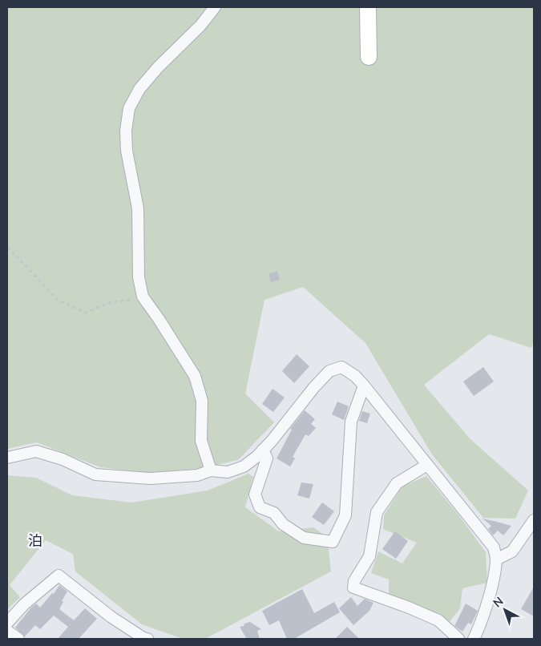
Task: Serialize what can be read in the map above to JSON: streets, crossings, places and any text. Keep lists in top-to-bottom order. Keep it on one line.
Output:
{"districts":["泊"],"north":"top left"}
